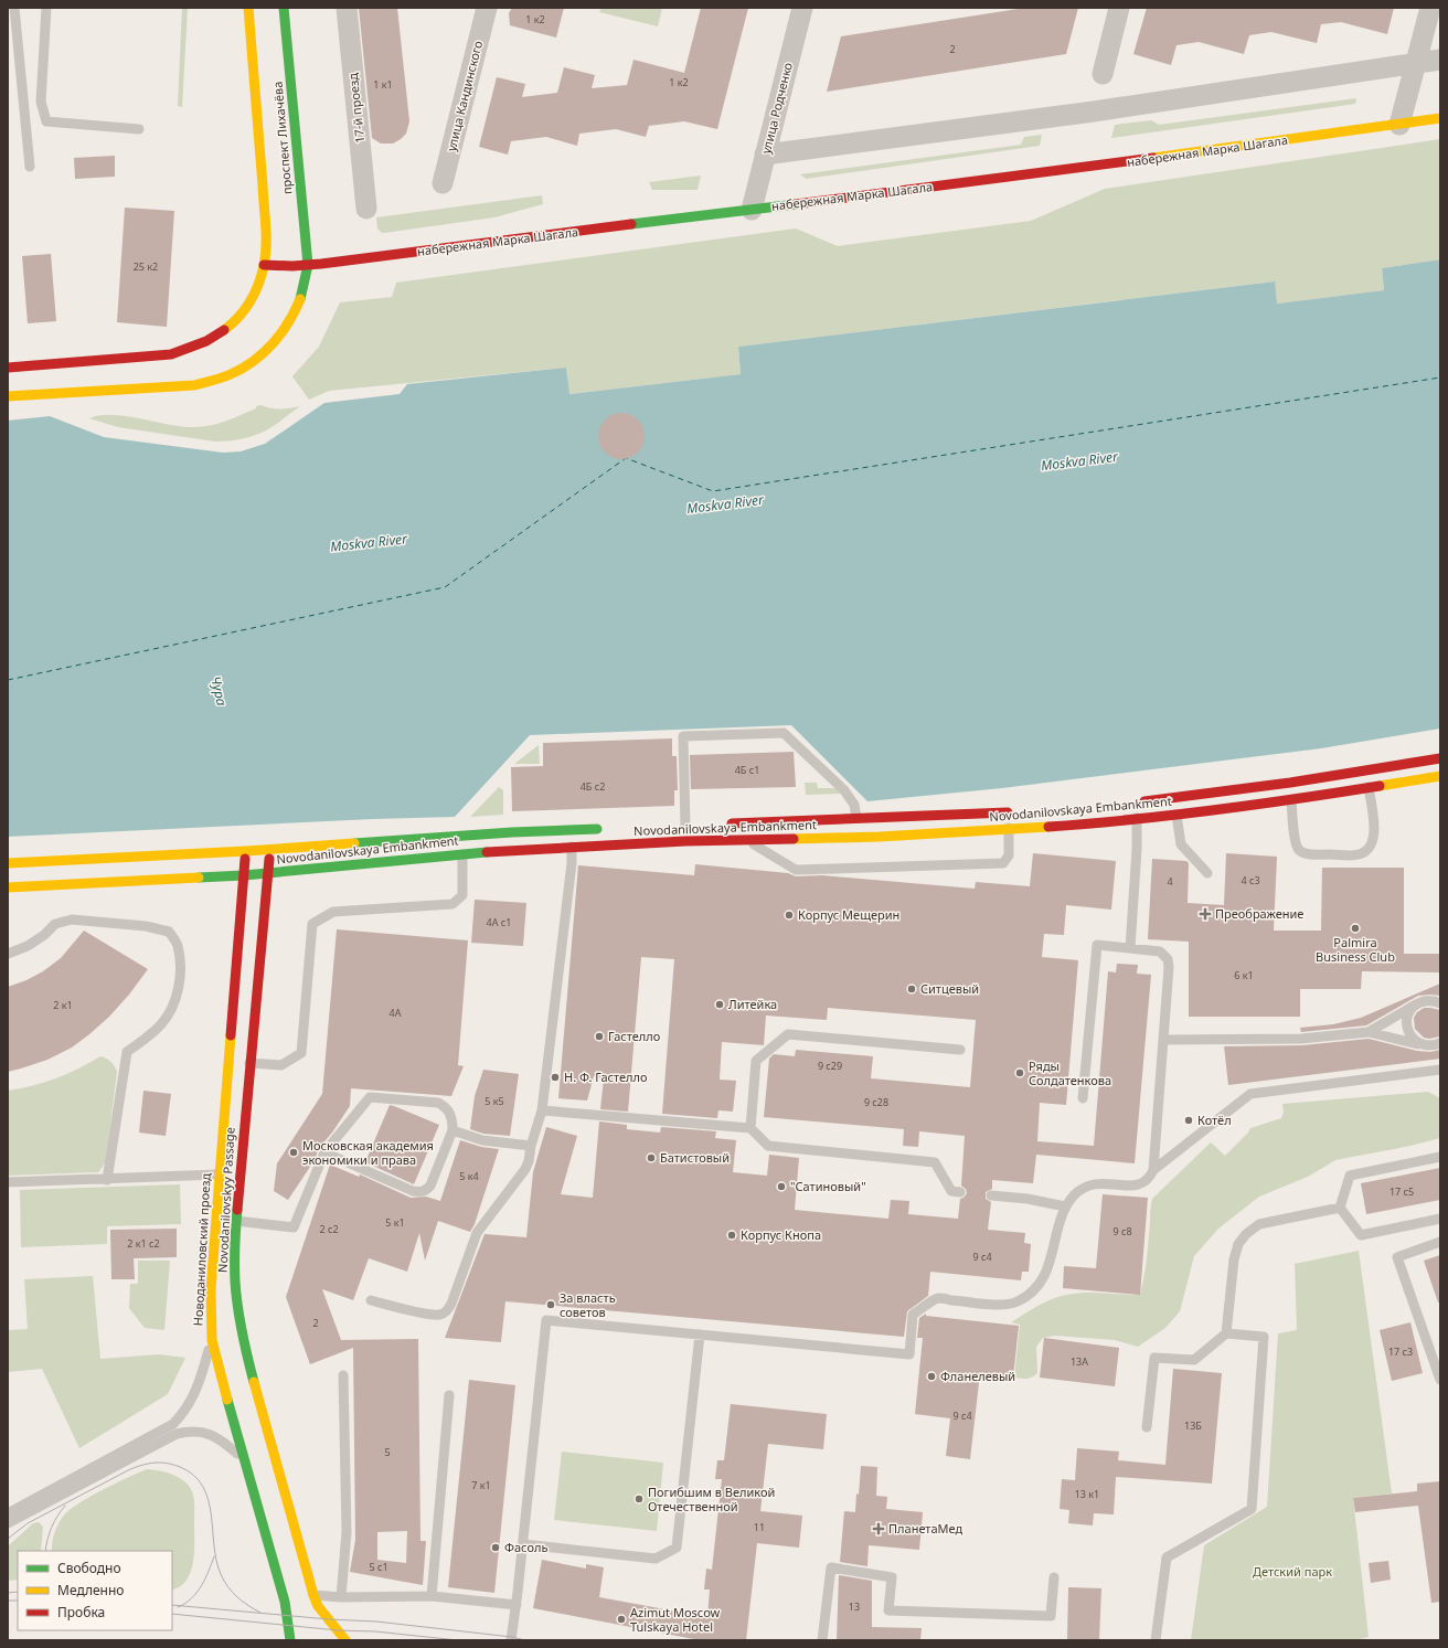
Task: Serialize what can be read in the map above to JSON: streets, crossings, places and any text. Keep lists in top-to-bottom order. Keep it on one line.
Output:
{"streets":{"main road":["проспект Лихачёва","набережная Марка Шагала","Novodanilovskaya Embankment","Novodanilovskyy Passage","Новоданиловский проезд"],"street":["улица Кандинского","17-й проезд","улица Родченко"]},"crossings":[["улица Родченко","набережная Марка Шагала"],["проспект Лихачёва","набережная Марка Шагала"],["Novodanilovskaya Embankment","Novodanilovskyy Passage"],["Novodanilovskaya Embankment","Новоданиловский проезд"]],"water":["Moskva River","Чура"],"parks":["Детский парк"],"places":{"health":["Преображение","ПланетаМед"],"other":["Корпус Мещерин","Palmira Business Club","Ситцевый","Литейка","Гастелло","Ряды Солдатенкова","Н. Ф. Гастелло","Котёл","Московская академия экономики и права","Батистовый","\"Сатиновый\"","Корпус Кнопа","За власть советов","Фланелевый","Погибшим в Великой Отечественной","Фасоль","Azimut Moscow Tulskaya Hotel"]},"house_numbers":["1 к2","2","1 к2","1 к1","25 к2","4Б с1","4Б с2","4 с3","4","4А с1","6 к1","2 к1","4А","9 с29","5 к5","9 с28","5 к4","17 с5","5 к1","2 с2","9 с8","2 к1 с2","9 с4","2","17 с3","13А","9 с4","13Б","5","7 к1","13 к1","11","5 с1","13"],"legend":["Свободно","Медленно","Пробка"]}
